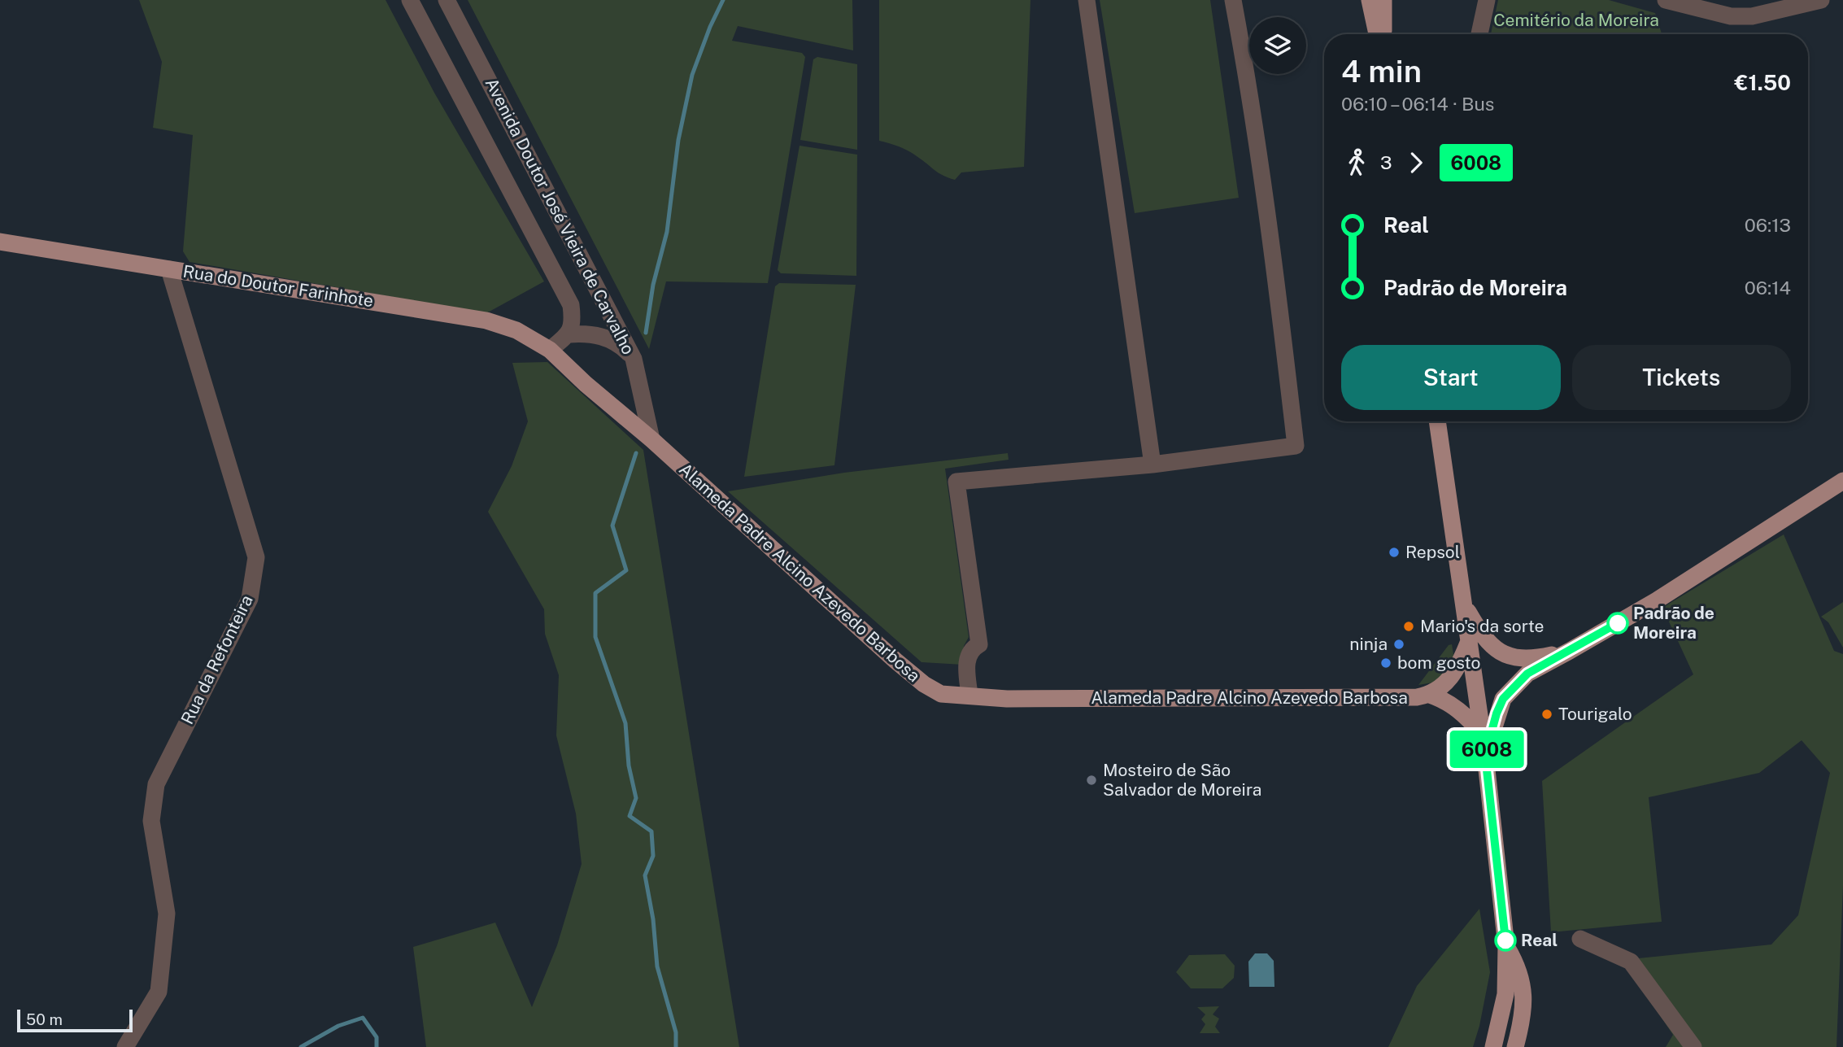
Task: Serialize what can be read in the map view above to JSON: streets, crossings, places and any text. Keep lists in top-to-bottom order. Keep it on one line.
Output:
{"streets":{"main road":["Rua do Doutor Farinhote","Alameda Padre Alcino Azevedo Barbosa"],"street":["Avenida Doutor José Vieira de Carvalho","Rua da Refonteira"]},"crossings":[["Avenida Doutor José Vieira de Carvalho","Alameda Padre Alcino Azevedo Barbosa"],["Rua do Doutor Farinhote","Alameda Padre Alcino Azevedo Barbosa"],["Rua do Doutor Farinhote","Rua da Refonteira"]],"parks":["Cemitério da Moreira"],"places":["Repsol","Padrão de Moreira","Mario's da sorte","ninja","bom gosto","Tourigalo","Mosteiro de São Salvador de Moreira","Real"],"lines":["bus line 6008"],"scale_bar":"50 m","page":{"on_map":"6008","heading":["4 min","06:10 – 06:14 · Bus","€1.50"],"legs":["3","6008"],"list":[{"name":"Real","value":"06:13"},{"name":"Padrão de Moreira","value":"06:14"}],"buttons":["Start","Tickets"],"scale":"50 m"}}
